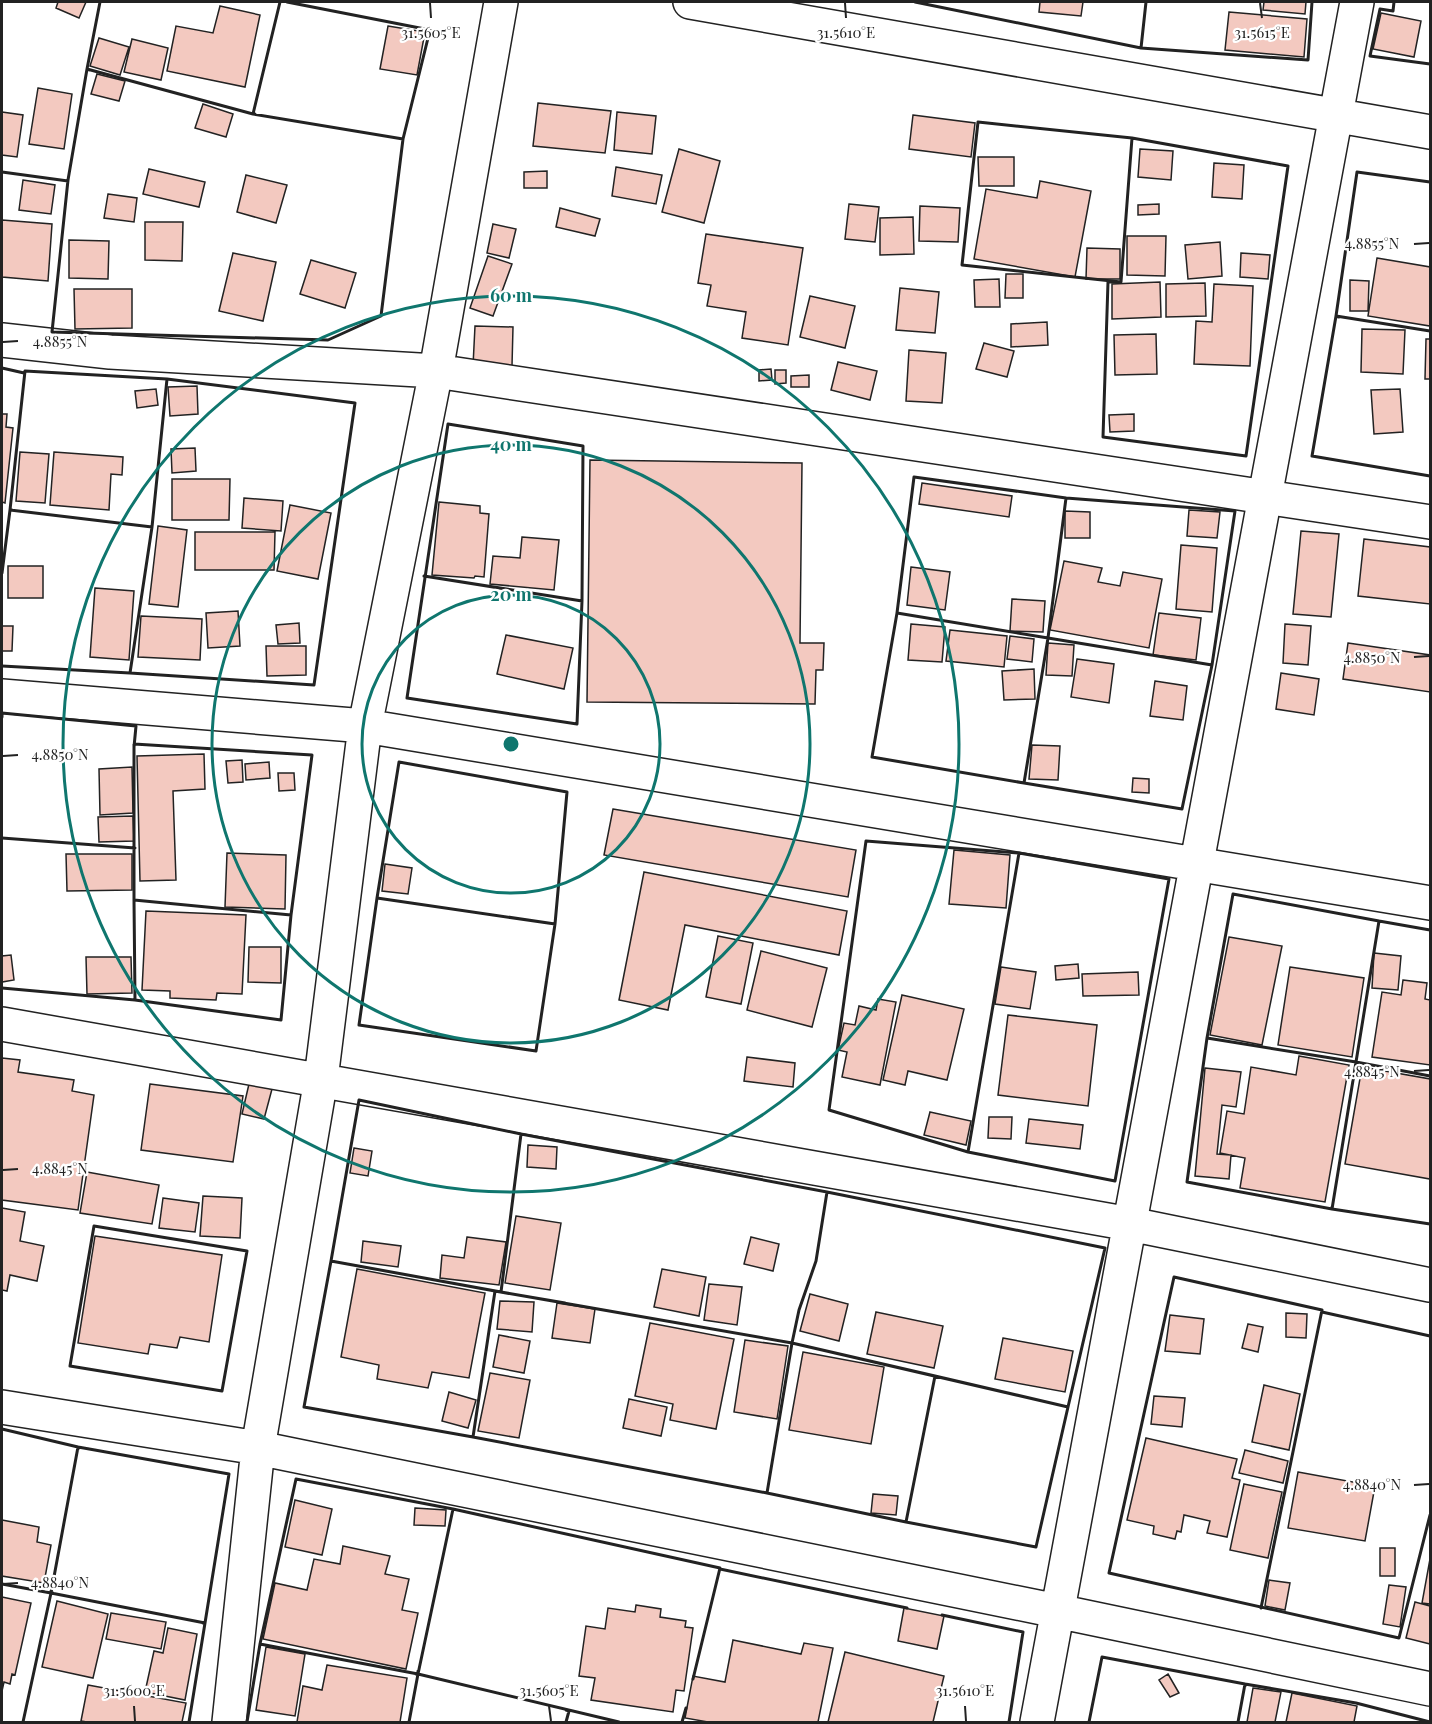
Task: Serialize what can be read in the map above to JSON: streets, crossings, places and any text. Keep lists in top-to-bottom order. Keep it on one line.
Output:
{"coordinates":["31.5605°E","31.5610°E","31.5615°E","4.8855°N","4.8850°N","4.8845°N","4.8840°N","31.5600°E"],"rings":["60 m","40 m","20 m"]}
